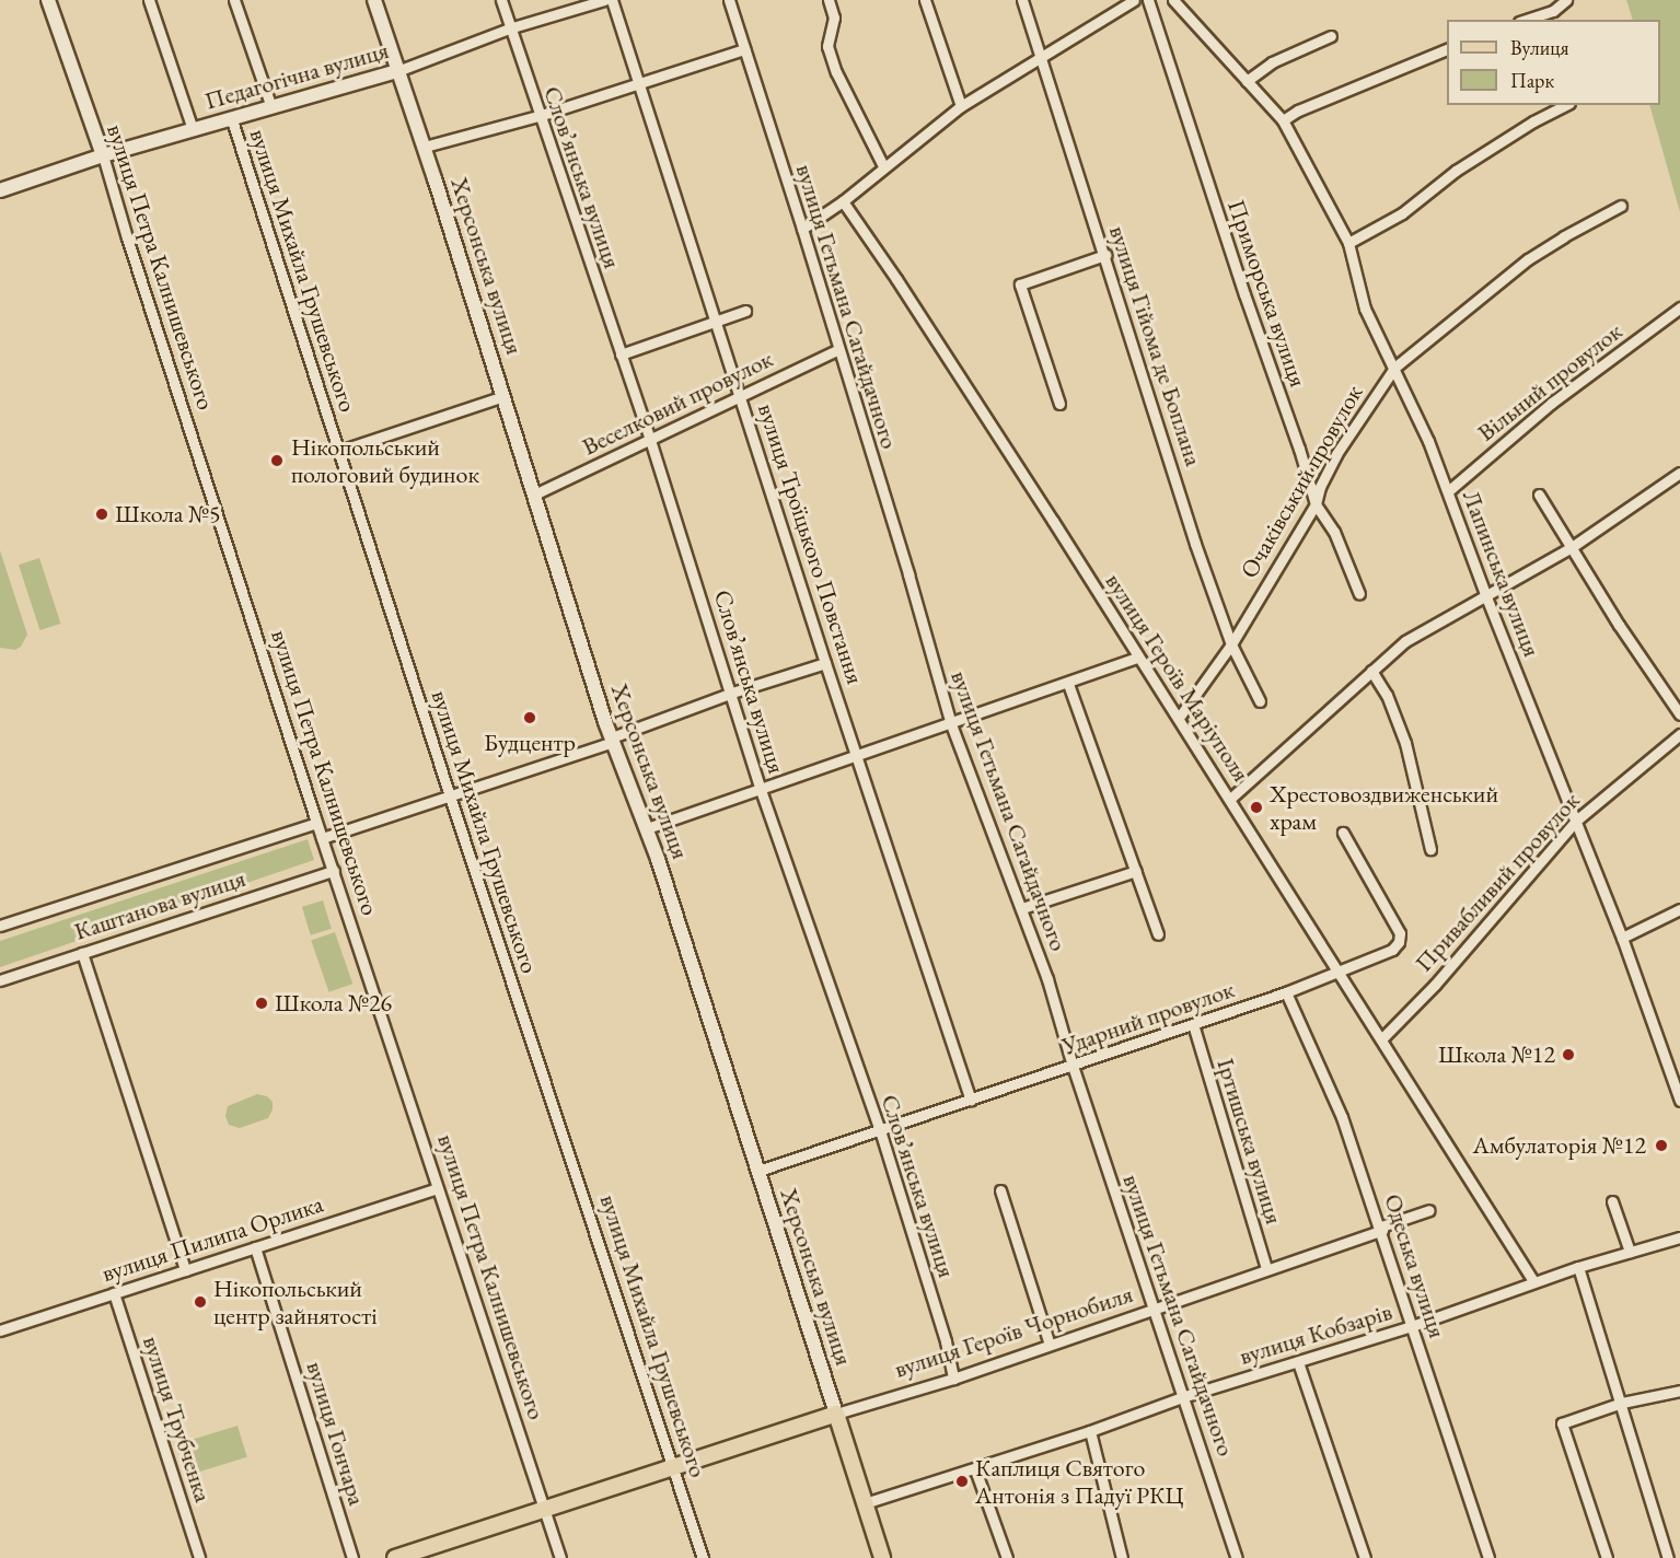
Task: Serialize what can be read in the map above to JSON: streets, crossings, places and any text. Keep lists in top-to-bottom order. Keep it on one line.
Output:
{"streets":{"main road":["Педагогічна вулиця","Херсонська вулиця","вулиця Петра Калнишевського","вулиця Героїв Чорнобиля"],"street":["Словʼянська вулиця","вулиця Михайла Грушевського","Приморська вулиця","вулиця Гетьмана Сагайдачного","вулиця Гійома де Боплана","Вільний провулок","Веселковий провулок","Очаківський провулок","вулиця Троїцького Повстання","Лапинська вулиця","вулиця Героїв Маріуполя","Привабливий провулок","Каштанова вулиця","Ударний провулок","Іртишська вулиця","вулиця Пилипа Орлика","Одеська вулиця","вулиця Кобзарів","вулиця Трубченка","вулиця Гончара"]},"crossings":[["Педагогічна вулиця","Словʼянська вулиця"],["Педагогічна вулиця","Херсонська вулиця"],["Педагогічна вулиця","вулиця Петра Калнишевського"],["Педагогічна вулиця","вулиця Михайла Грушевського"],["Словʼянська вулиця","Веселковий провулок"],["Словʼянська вулиця","вулиця Героїв Чорнобиля"],["Херсонська вулиця","Веселковий провулок"],["Херсонська вулиця","вулиця Героїв Чорнобиля"],["Херсонська вулиця","вулиця Кобзарів"],["вулиця Петра Калнишевського","Каштанова вулиця"],["вулиця Петра Калнишевського","вулиця Пилипа Орлика"],["вулиця Петра Калнишевського","вулиця Героїв Чорнобиля"],["вулиця Михайла Грушевського","вулиця Героїв Чорнобиля"],["Приморська вулиця","Очаківський провулок"],["вулиця Гетьмана Сагайдачного","Веселковий провулок"],["вулиця Гетьмана Сагайдачного","Ударний провулок"],["вулиця Гетьмана Сагайдачного","вулиця Героїв Чорнобиля"],["вулиця Гетьмана Сагайдачного","вулиця Кобзарів"],["вулиця Гійома де Боплана","Очаківський провулок"],["Вільний провулок","Лапинська вулиця"],["Веселковий провулок","вулиця Троїцького Повстання"],["Очаківський провулок","Лапинська вулиця"],["Очаківський провулок","вулиця Героїв Маріуполя"],["вулиця Троїцького Повстання","Ударний провулок"],["Лапинська вулиця","Привабливий провулок"],["вулиця Героїв Маріуполя","Привабливий провулок"],["вулиця Героїв Маріуполя","Ударний провулок"],["вулиця Героїв Маріуполя","вулиця Кобзарів"],["Ударний провулок","Іртишська вулиця"],["Ударний провулок","Одеська вулиця"],["Іртишська вулиця","вулиця Героїв Чорнобиля"],["вулиця Пилипа Орлика","вулиця Трубченка"],["вулиця Пилипа Орлика","вулиця Гончара"],["Одеська вулиця","вулиця Героїв Чорнобиля"],["Одеська вулиця","вулиця Кобзарів"]],"places":["Нікопольський пологовий будинок","Школа №5","Будцентр","Хрестовоздвиженський храм","Школа №26","Школа №12","Амбулаторія №12","Нікопольський центр зайнятості","Каплиця Святого Антонія з Падуї РКЦ"],"legend":["Вулиця","Парк"]}
